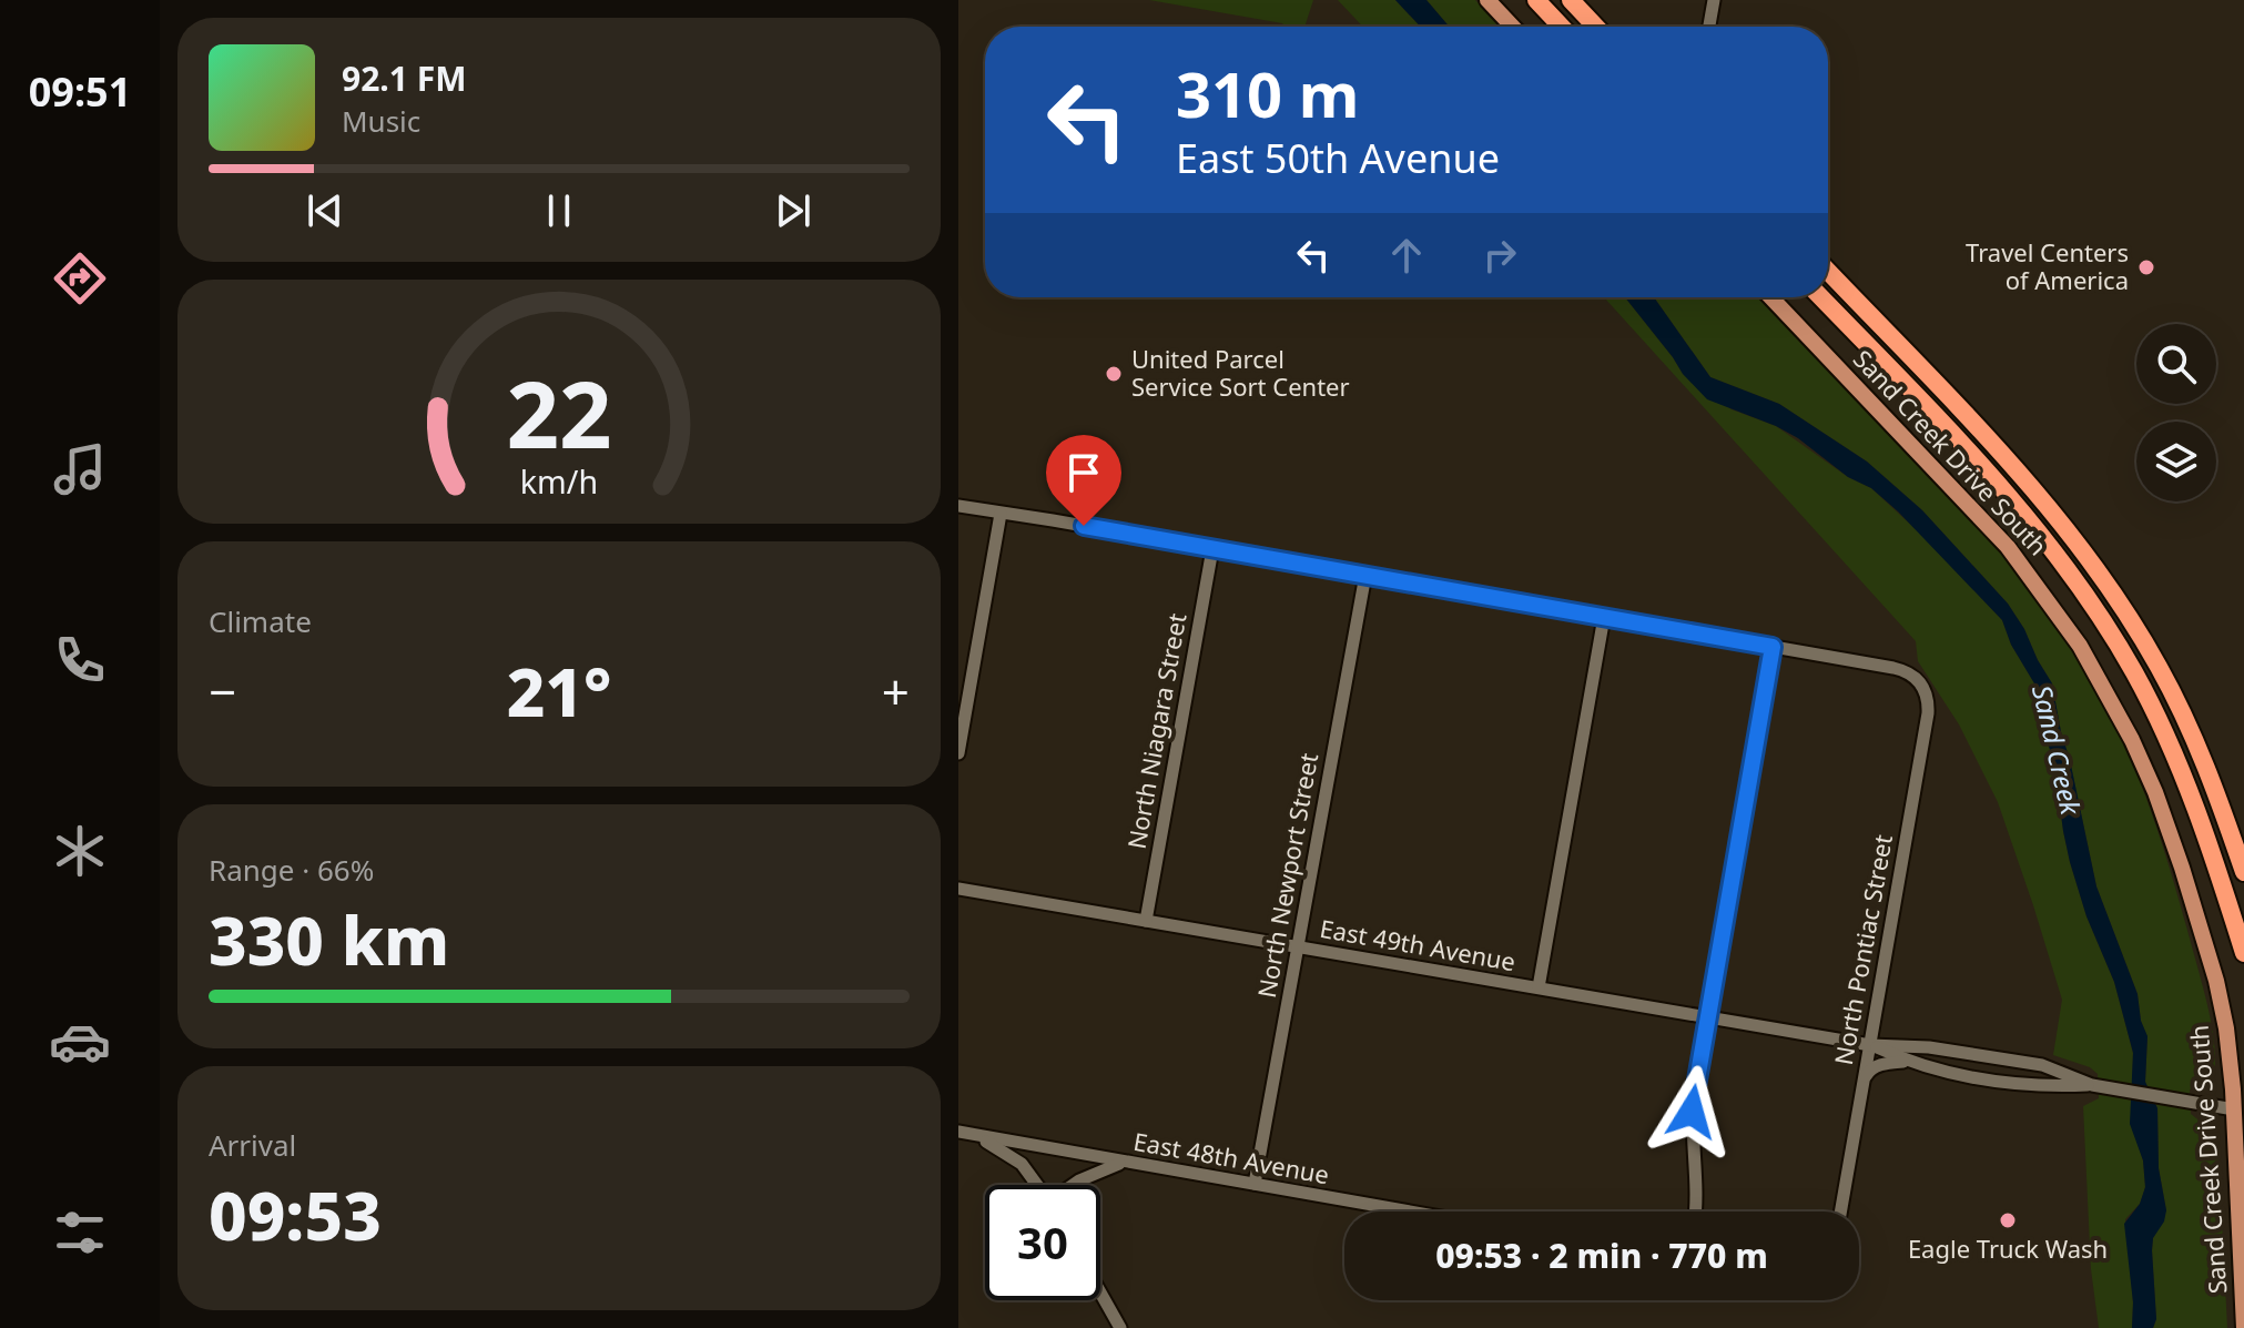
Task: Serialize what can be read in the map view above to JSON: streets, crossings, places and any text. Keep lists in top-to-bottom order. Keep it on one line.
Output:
{"streets":{"main road":["Sand Creek Drive South"],"street":["North Niagara Street","North Newport Street","East 49th Avenue","North Pontiac Street","East 48th Avenue"]},"crossings":[["Sand Creek Drive South","East 49th Avenue"],["North Niagara Street","East 49th Avenue"],["North Newport Street","East 49th Avenue"],["North Newport Street","East 48th Avenue"],["East 49th Avenue","North Pontiac Street"]],"water":["Sand Creek"],"places":["Travel Centers of America","United Parcel Service Sort Center","Eagle Truck Wash"],"page":{"tabs":"09:51","turn":["310 m","East 50th Avenue"],"song":["92.1 FM","Music"],"tile":["Climate",["Range · 66%","330 km"],["Arrival","09:53"]],"heat":["−","21°","+"],"limit":"30","trip":"09:53 · 2 min · 770 m","gauge":["22","km/h"]}}
